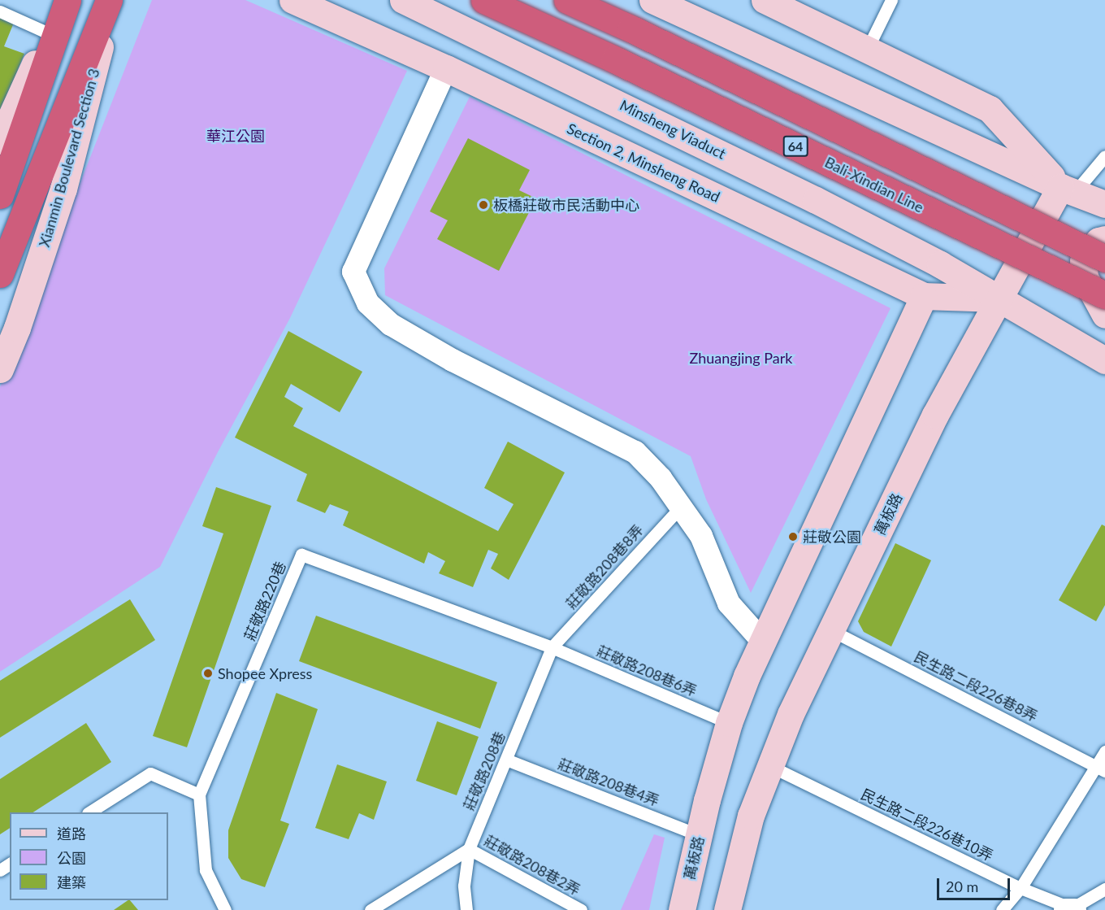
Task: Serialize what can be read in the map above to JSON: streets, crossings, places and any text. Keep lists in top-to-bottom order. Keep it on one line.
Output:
{"streets":{"highway":["64","Bali-Xindian Line"],"main road":["Minsheng Viaduct","Xianmin Boulevard Section 3","Section 2, Minsheng Road","萬板路"],"lane":["莊敬路208巷8弄","莊敬路220巷","莊敬路208巷6弄","民生路二段226巷8弄","莊敬路208巷","莊敬路208巷4弄","民生路二段226巷10弄","莊敬路208巷2弄"]},"crossings":[["Minsheng Viaduct","Section 2, Minsheng Road"],["Section 2, Minsheng Road","萬板路"],["萬板路","莊敬路208巷6弄"],["萬板路","民生路二段226巷8弄"],["萬板路","莊敬路208巷4弄"],["萬板路","民生路二段226巷10弄"],["莊敬路208巷8弄","莊敬路220巷"],["莊敬路208巷8弄","莊敬路208巷6弄"],["莊敬路208巷8弄","莊敬路208巷"],["莊敬路220巷","莊敬路208巷6弄"],["莊敬路220巷","莊敬路208巷"],["莊敬路208巷6弄","莊敬路208巷"],["莊敬路208巷","莊敬路208巷4弄"],["莊敬路208巷","莊敬路208巷2弄"]],"parks":["華江公園","Zhuangjing Park"],"places":["板橋莊敬市民活動中心","莊敬公園","Shopee Xpress"],"legend":["道路","公園","建築"],"scale_bar":"20 m"}
